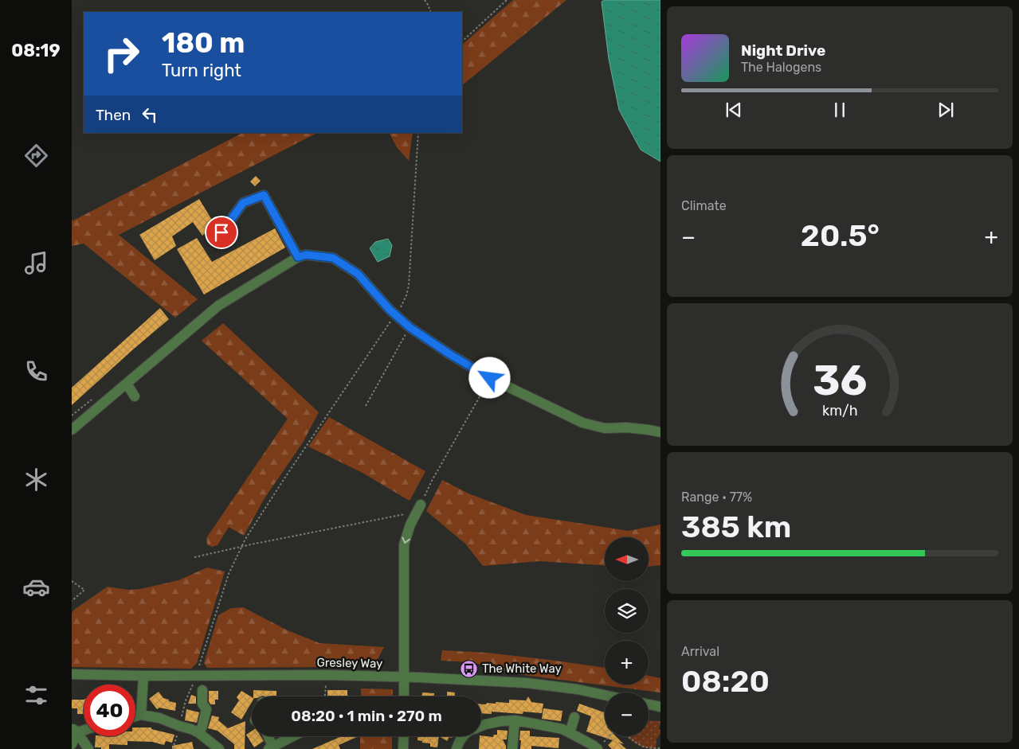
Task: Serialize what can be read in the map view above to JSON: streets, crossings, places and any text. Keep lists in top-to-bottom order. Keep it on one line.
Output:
{"streets":{"street":["Gresley Way"]},"places":{"bus stop":["The White Way"]},"north":"left","page":{"tabs":"08:19","turn":["180 m","Turn right"],"song":["Night Drive","The Halogens"],"then":"Then","tile":["Climate",["Range · 77%","385 km"],["Arrival","08:20"]],"heat":["−","20.5°","+"],"map_buttons":["+","−"],"limit":"40","trip":"08:20 · 1 min · 270 m","gauge":["36","km/h"]}}
